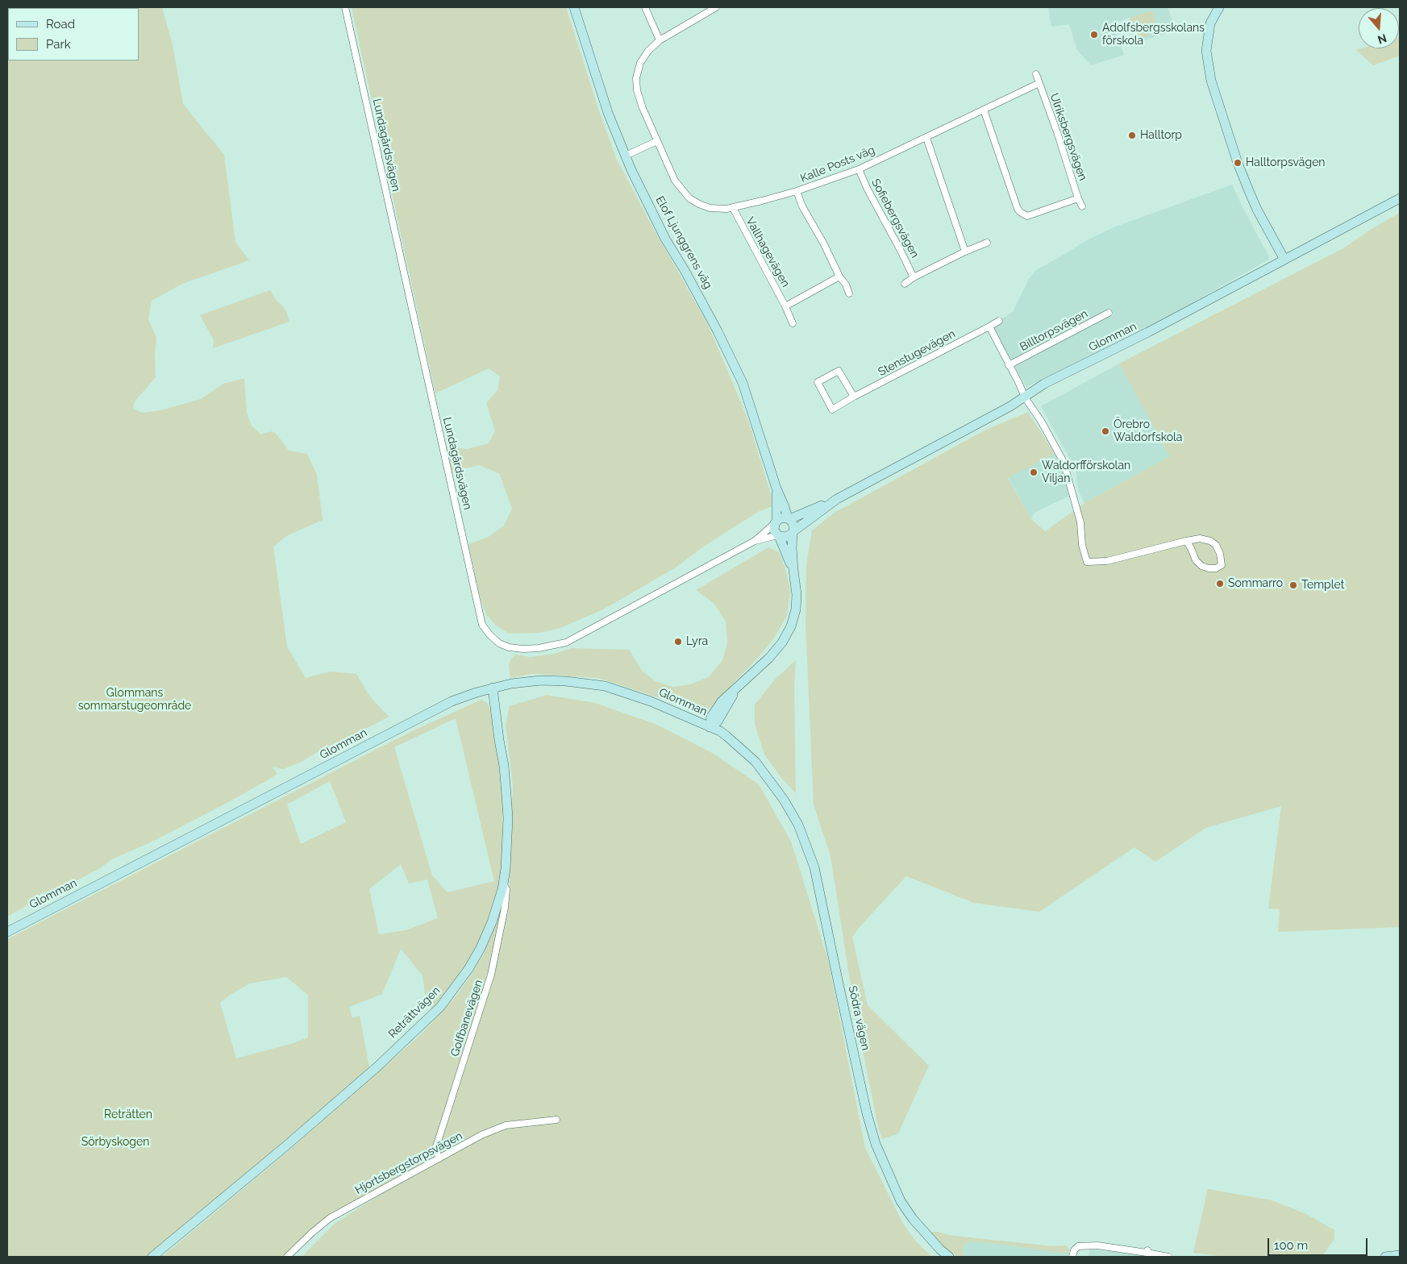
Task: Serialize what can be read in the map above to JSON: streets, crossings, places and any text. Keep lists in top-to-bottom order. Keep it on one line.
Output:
{"streets":{"street":["Ulriksbergsvägen","Lundagårdsvägen","Kalle Posts väg","Sofiebergsvägen","Elof Ljunggrens väg","Vallhagevägen","Billtorpsvägen","Glomman","Stenstugevägen","Reträttvägen","Golfbanevägen","Södra vägen","Hjortsbergstorpsvägen"]},"crossings":[["Ulriksbergsvägen","Kalle Posts väg"],["Lundagårdsvägen","Elof Ljunggrens väg"],["Lundagårdsvägen","Glomman"],["Kalle Posts väg","Sofiebergsvägen"],["Kalle Posts väg","Vallhagevägen"],["Elof Ljunggrens väg","Glomman"],["Glomman","Reträttvägen"],["Glomman","Södra vägen"],["Reträttvägen","Golfbanevägen"],["Golfbanevägen","Hjortsbergstorpsvägen"]],"parks":["Glommans sommarstugeområde","Reträtten","Sörbyskogen"],"places":["Adolfsbergsskolans förskola","Halltorp","Halltorpsvägen","Örebro Waldorfskola","Waldorfförskolan Viljan","Sommarro","Templet","Lyra"],"legend":["Road","Park"],"scale_bar":"100 m","north":"bottom"}
